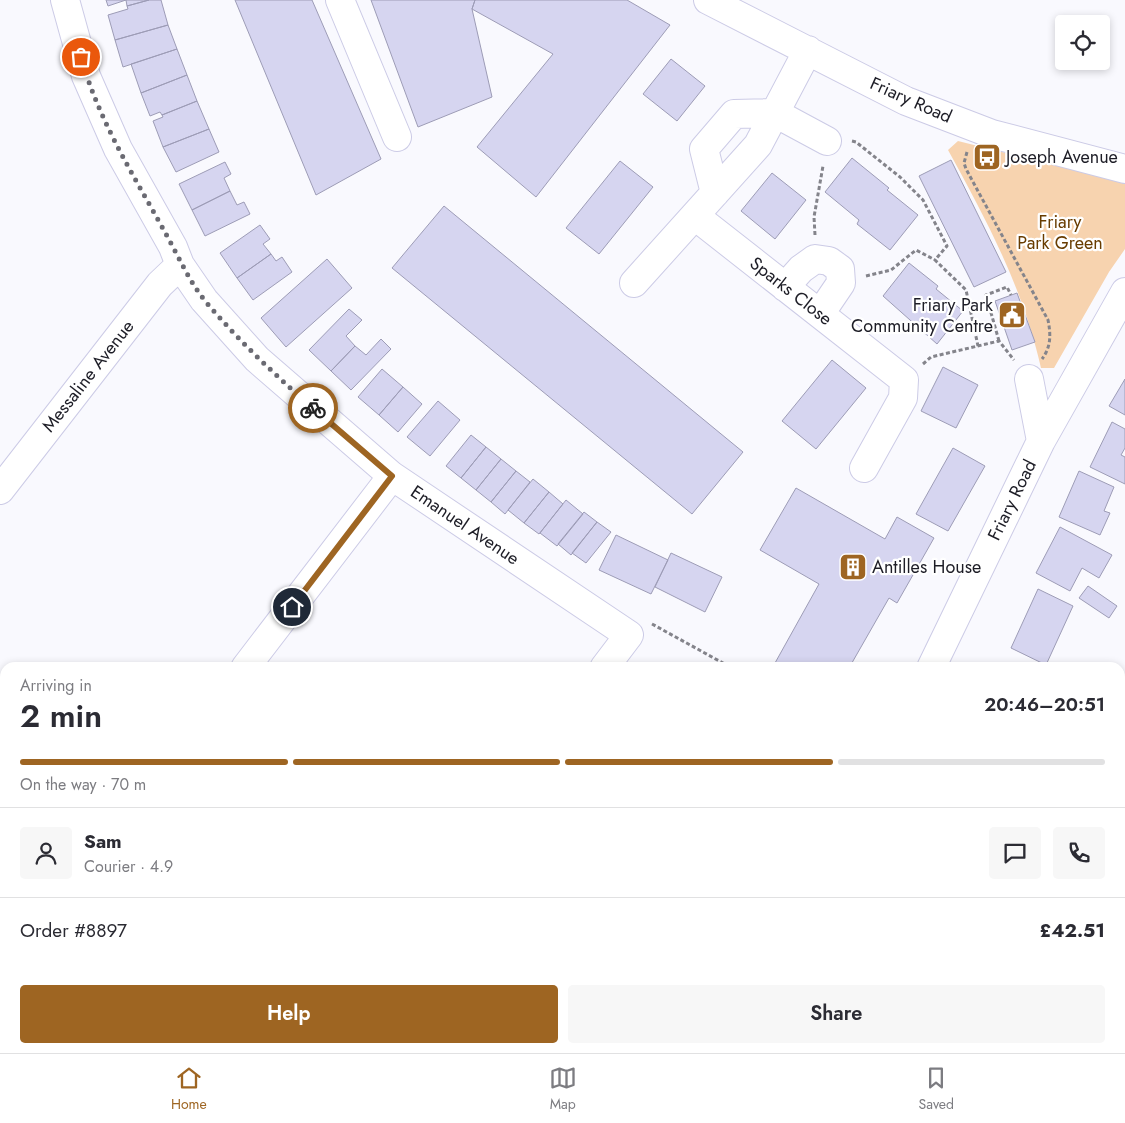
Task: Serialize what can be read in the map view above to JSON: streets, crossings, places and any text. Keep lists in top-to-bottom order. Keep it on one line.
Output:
{"streets":{"street":["Friary Road","Sparks Close","Messaline Avenue","Emanuel Avenue"]},"crossings":[["Messaline Avenue","Emanuel Avenue"]],"parks":["Friary Park Green"],"places":{"bus stop":["Joseph Avenue"],"public building":["Friary Park Community Centre"],"building":["Antilles House"]},"page":{"heading":["2 min","Arriving in","20:46–20:51"],"panel":["Sam","Courier · 4.9","Order #8897","£42.51"],"bar":"On the way · 70 m","buttons":["Help","Share"],"tabs":["Home","Map","Saved"]}}
